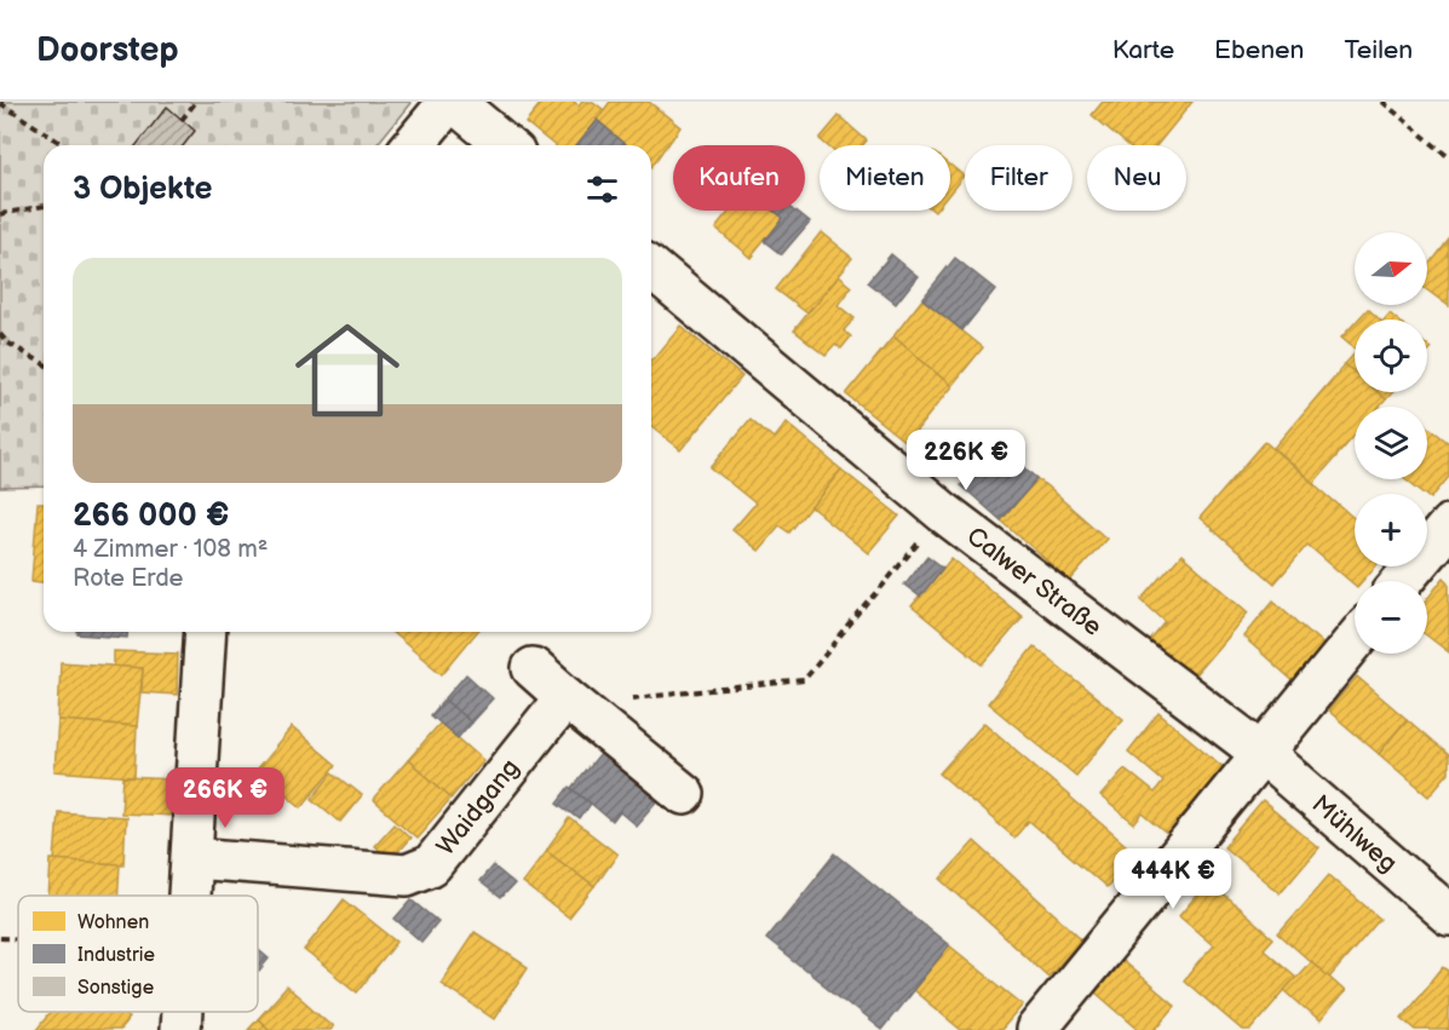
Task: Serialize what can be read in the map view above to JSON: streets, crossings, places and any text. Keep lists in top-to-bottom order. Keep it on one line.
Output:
{"streets":{"street":["Calwer Straße","Waidgang","Mühlweg"]},"crossings":[["Calwer Straße","Mühlweg"]],"legend":["Wohnen","Industrie","Sonstige"],"north":"right","page":{"header":"Doorstep","nav":["Karte","Ebenen","Teilen"],"chip":["Kaufen","Mieten","Filter","Neu"],"heading":"3 Objekte","map_buttons":["+","−"],"list":[{"name":"266 000 €","note":"4 Zimmer · 108 m² · Rote Erde"}],"price":["226K €","266K €","444K €"]}}
